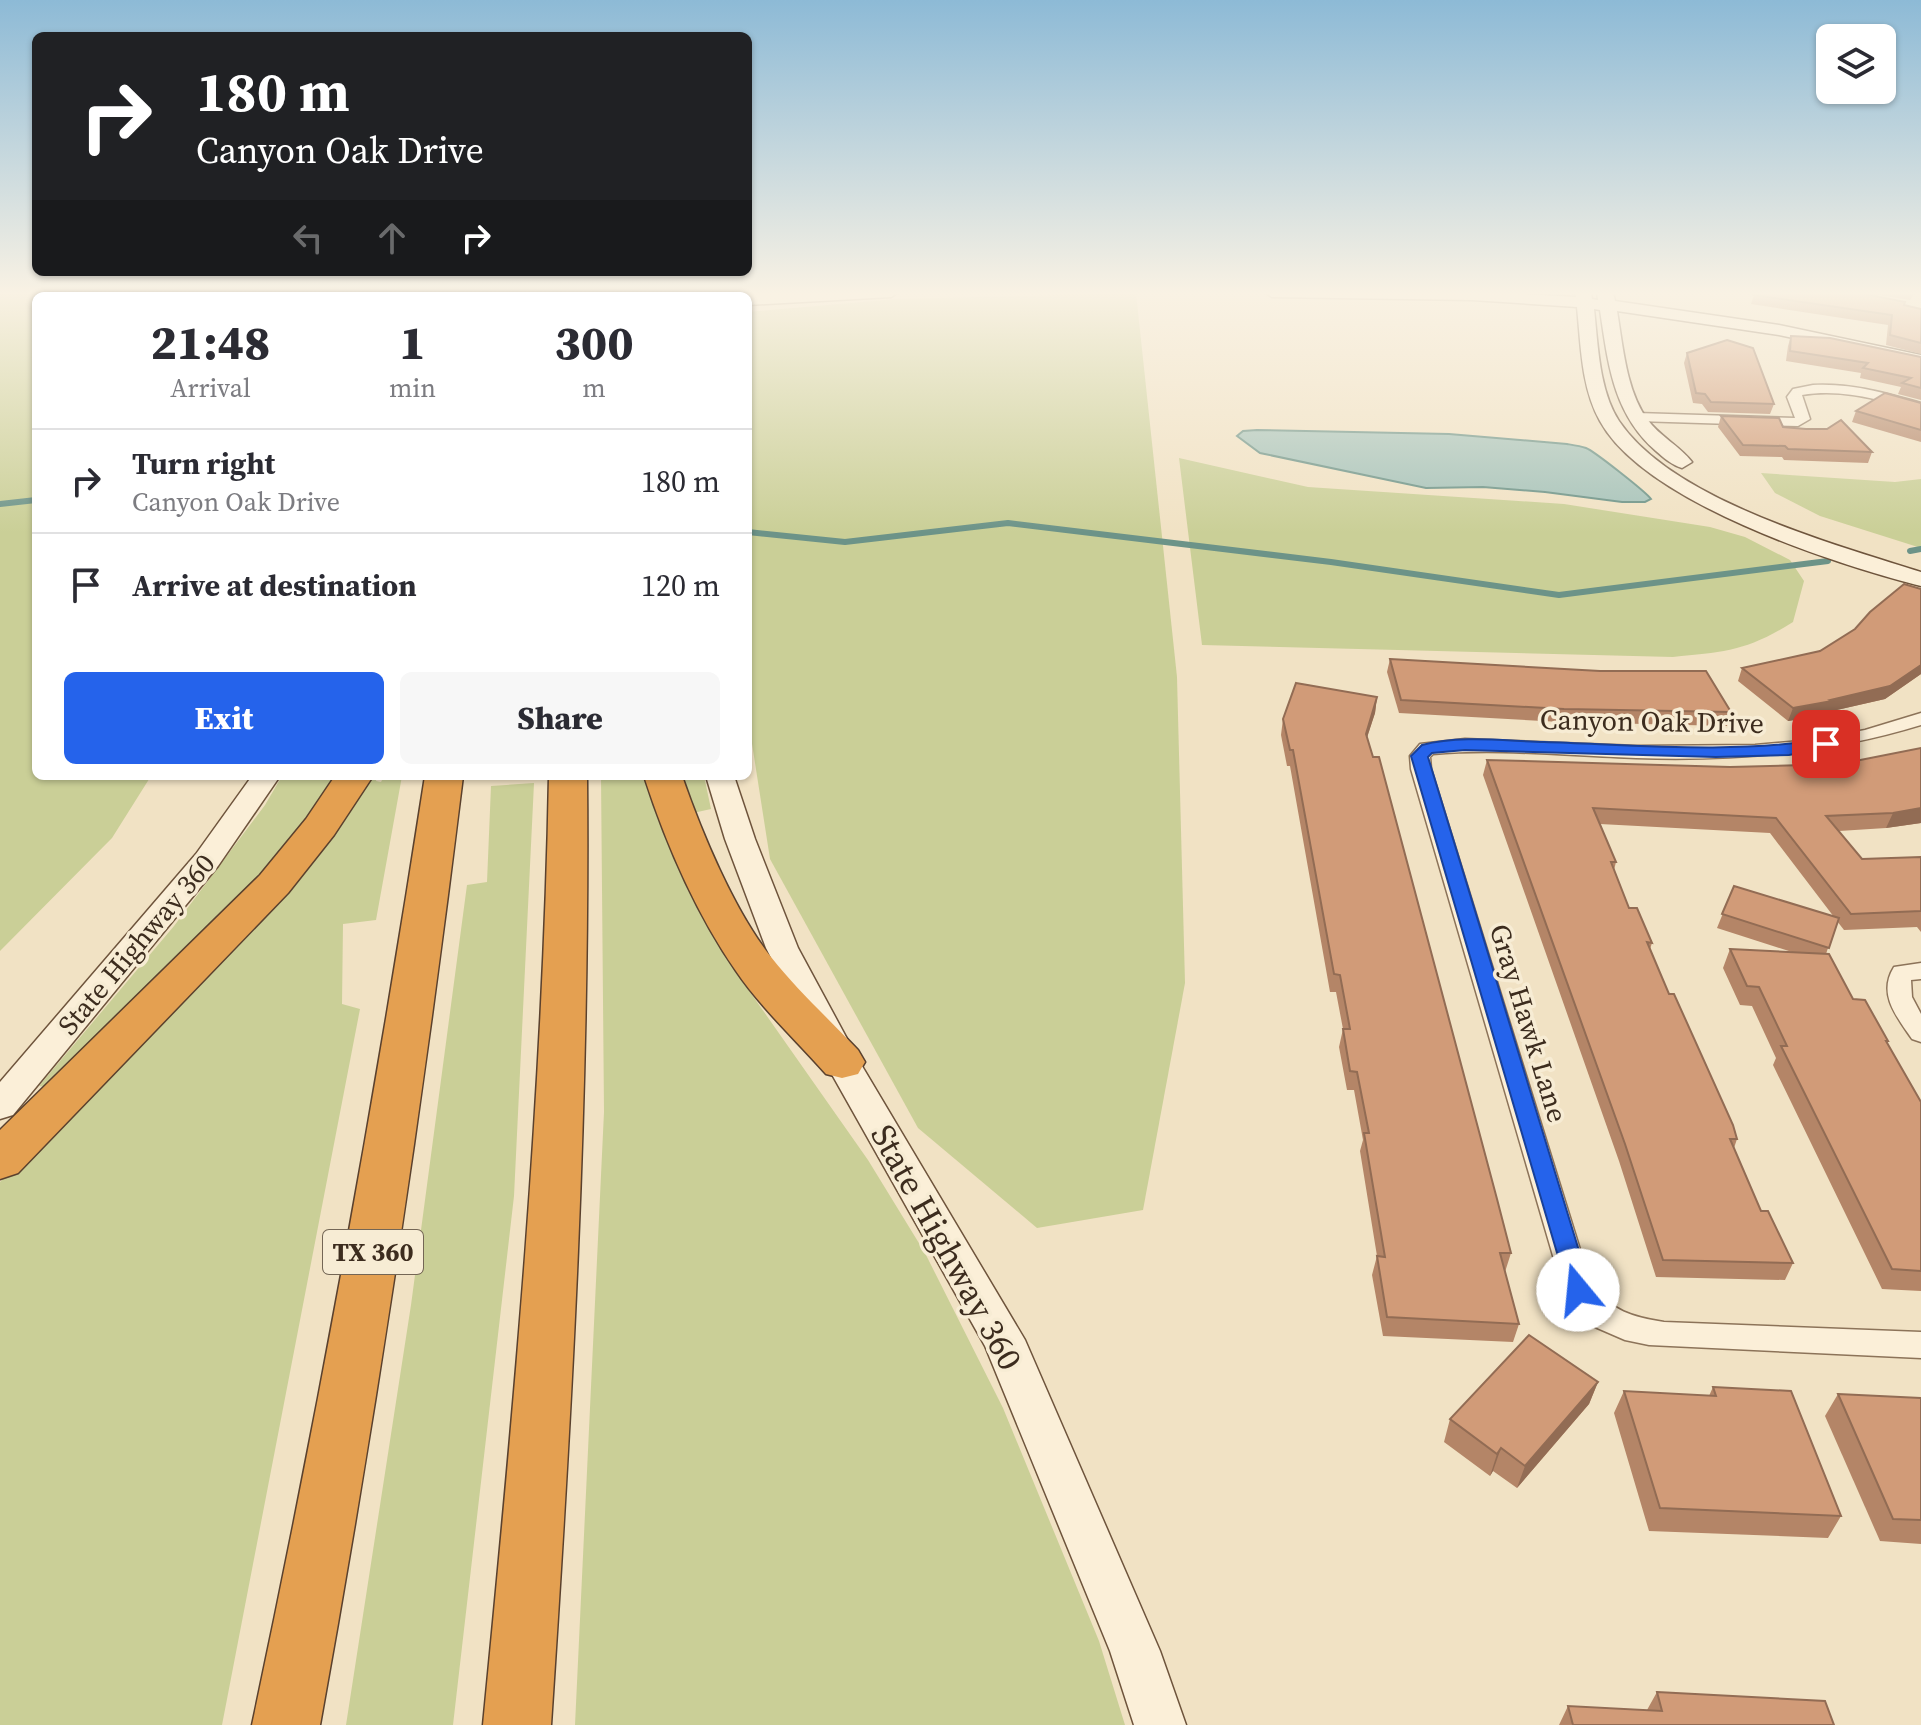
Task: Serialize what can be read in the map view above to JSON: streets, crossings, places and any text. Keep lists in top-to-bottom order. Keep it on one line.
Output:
{"streets":{"highway":["TX 360"],"main road":["State Highway 360"],"street":["Canyon Oak Drive","Gray Hawk Lane"]},"crossings":[["Canyon Oak Drive","Gray Hawk Lane"]],"page":{"turn":["180 m","Canyon Oak Drive"],"eta":["21:48","Arrival","1","min","300","m"],"list":[{"name":"Turn right","note":"Canyon Oak Drive","value":"180 m"},{"name":"Arrive at destination","value":"120 m"}],"buttons":["Exit","Share"]}}
